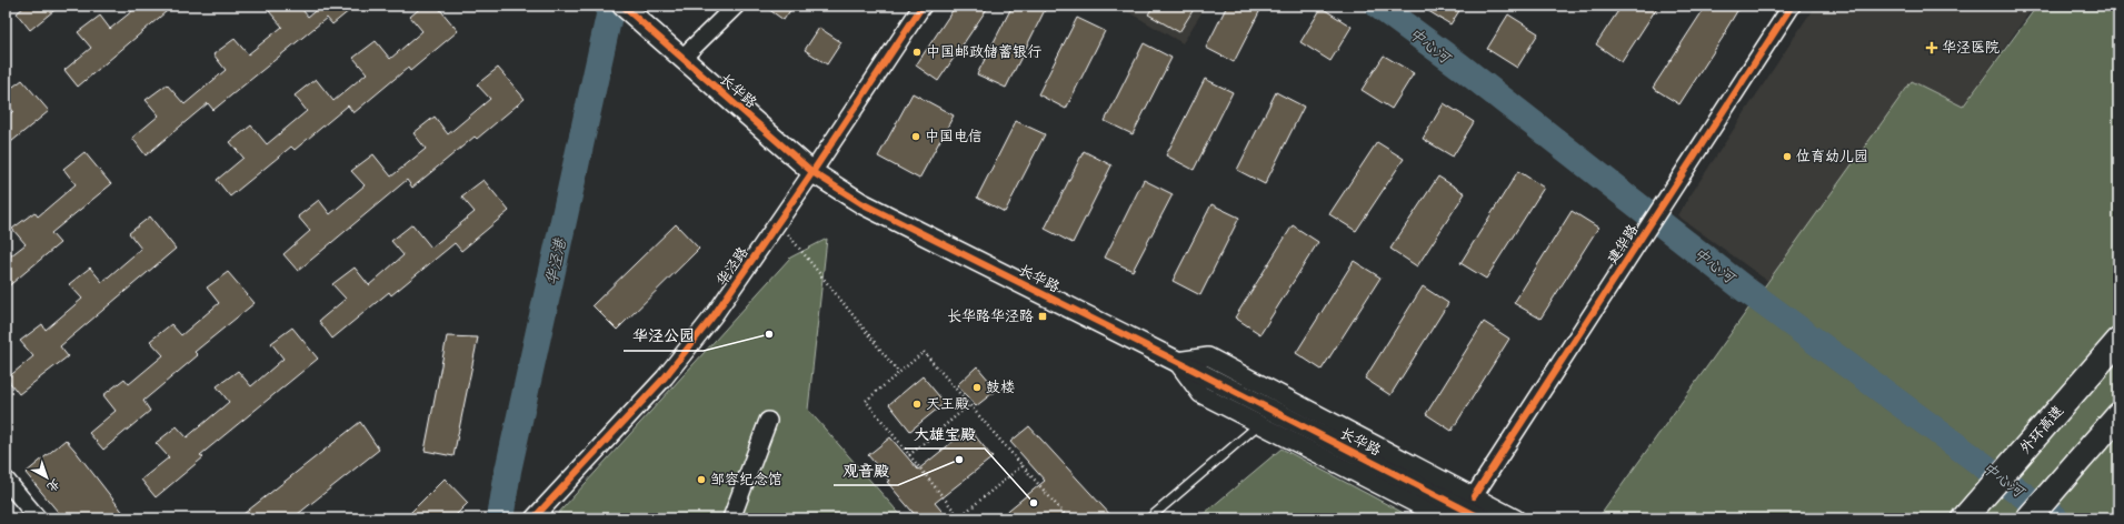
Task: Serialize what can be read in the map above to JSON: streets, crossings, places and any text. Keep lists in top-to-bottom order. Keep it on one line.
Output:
{"streets":{"highway":["外环高速"],"street":["长华路","建华路","华泾路"]},"crossings":[["长华路","建华路"],["长华路","华泾路"]],"water":["中心河","华泾港"],"places":{"health":["华泾医院"],"other":["中国邮政储蓄银行","中国电信","位育幼儿园","华泾公园","鼓楼","天王殿","观音殿","邹容纪念馆","大雄宝殿"],"transit":["长华路华泾路"]},"north":"bottom right"}
